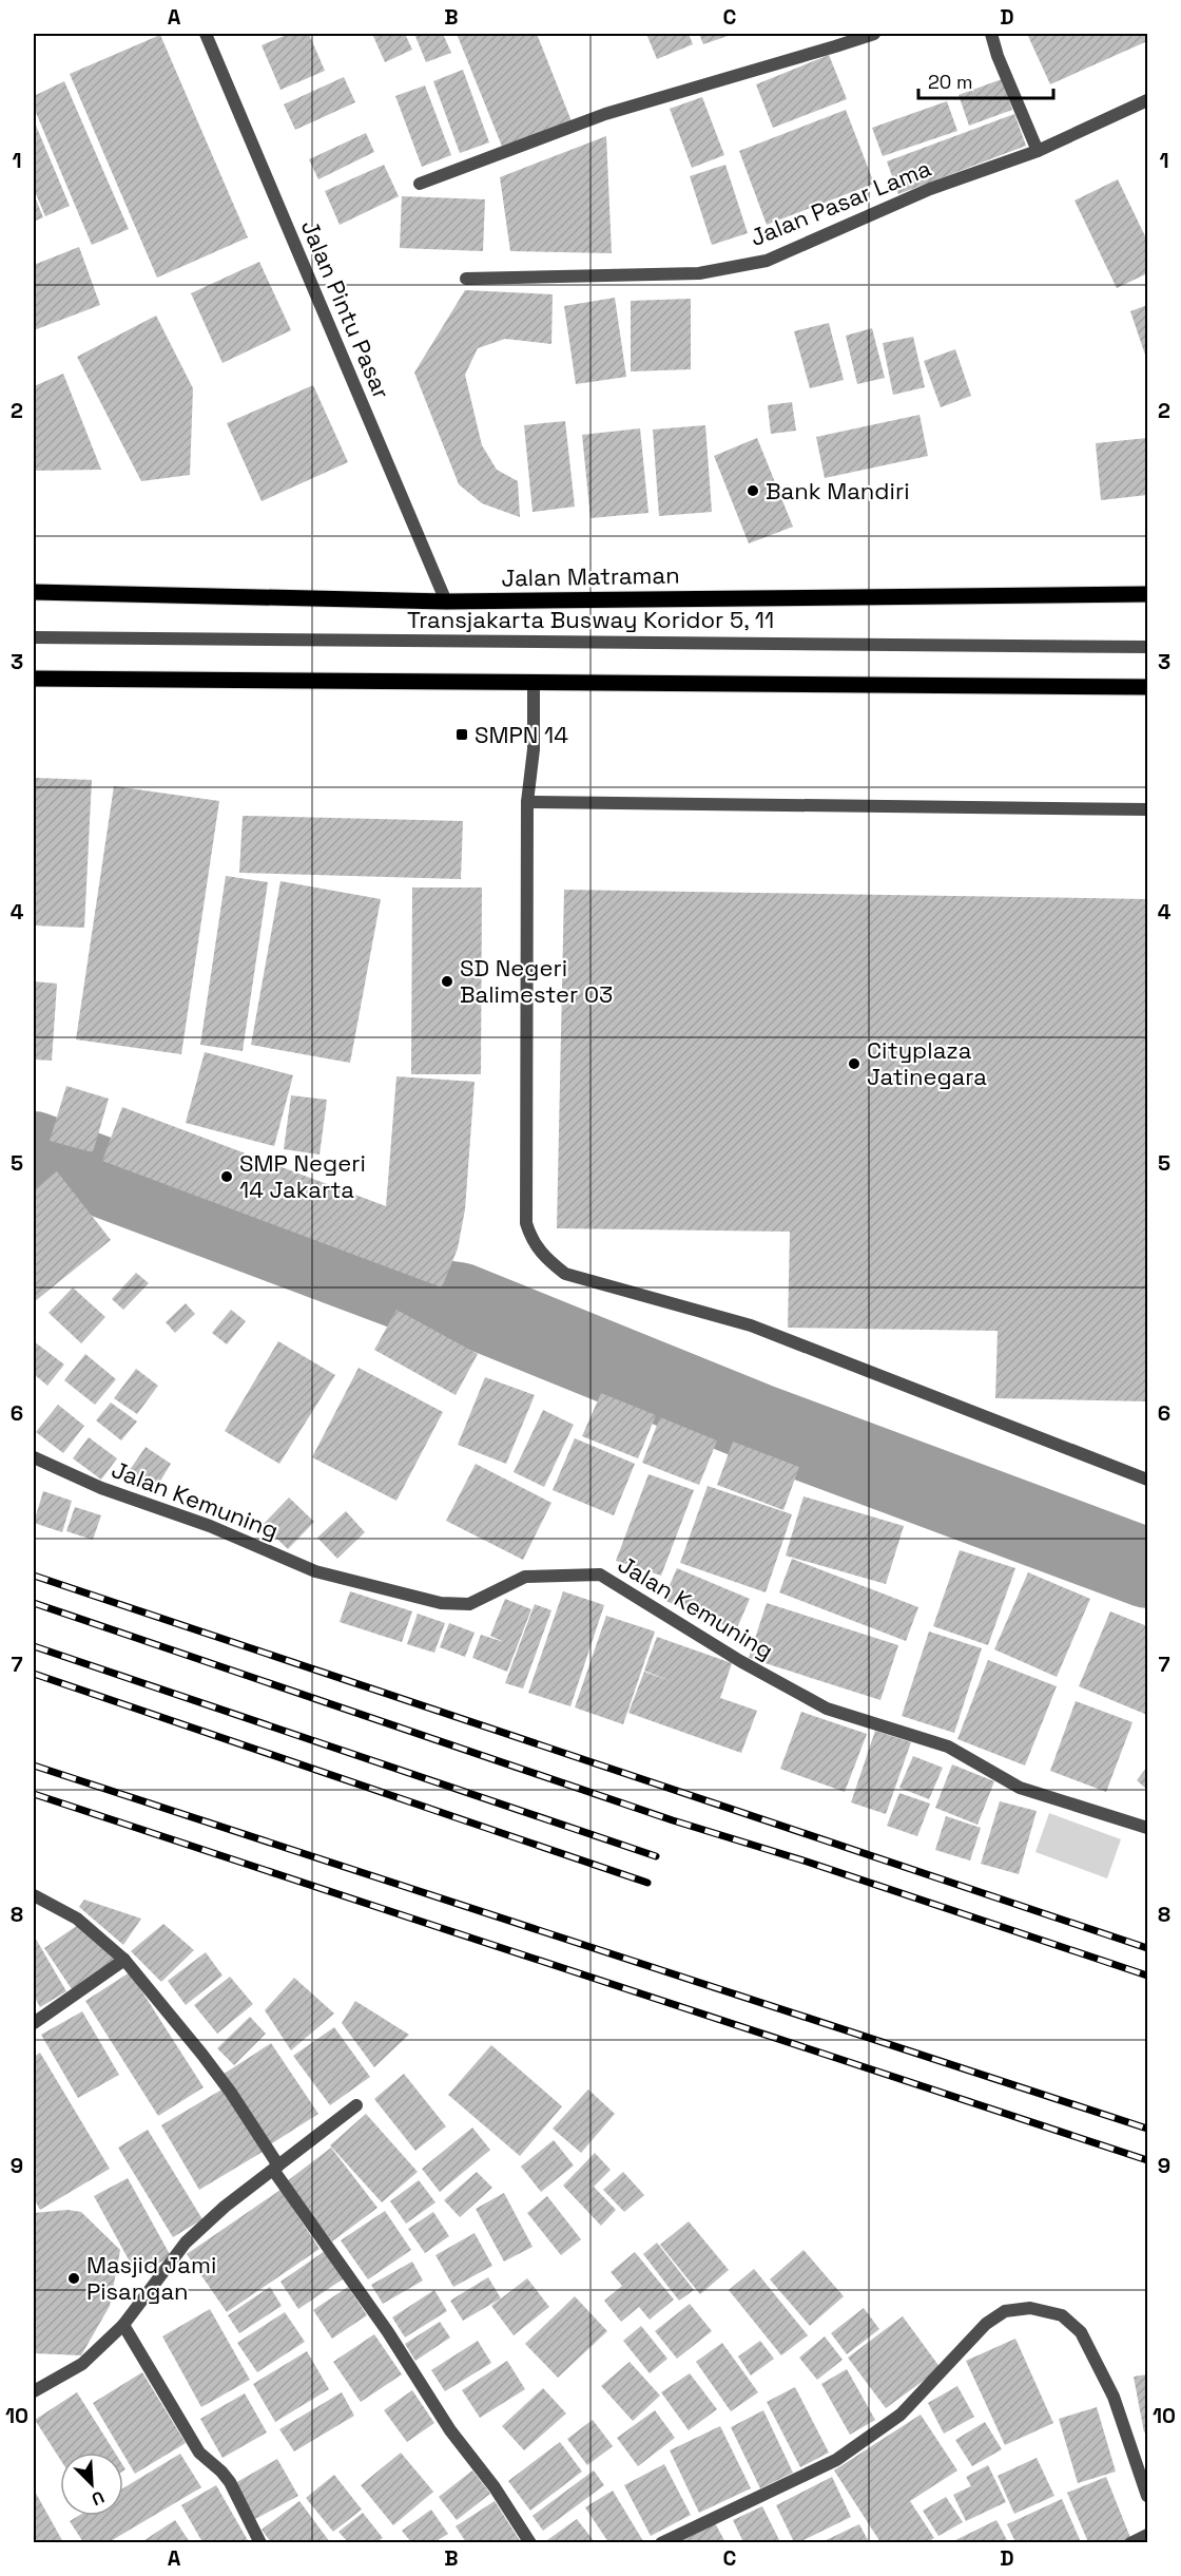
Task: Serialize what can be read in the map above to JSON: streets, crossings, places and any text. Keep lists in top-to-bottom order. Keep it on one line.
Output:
{"streets":{"main road":["Jalan Matraman"],"street":["Jalan Pasar Lama","Jalan Pintu Pasar","Transjakarta Busway Koridor 5, 11","Jalan Kemuning"]},"crossings":[["Jalan Pintu Pasar","Jalan Matraman"]],"places":{"other":["Bank Mandiri","SD Negeri Balimester 03","Cityplaza Jatinegara","SMP Negeri 14 Jakarta","Masjid Jami Pisangan"],"transit":["SMPN 14"]},"scale_bar":"20 m","north":"bottom right","grid":{"columns":["A","B","C","D"],"rows":["1","2","3","4","5","6","7","8","9","10"]}}
